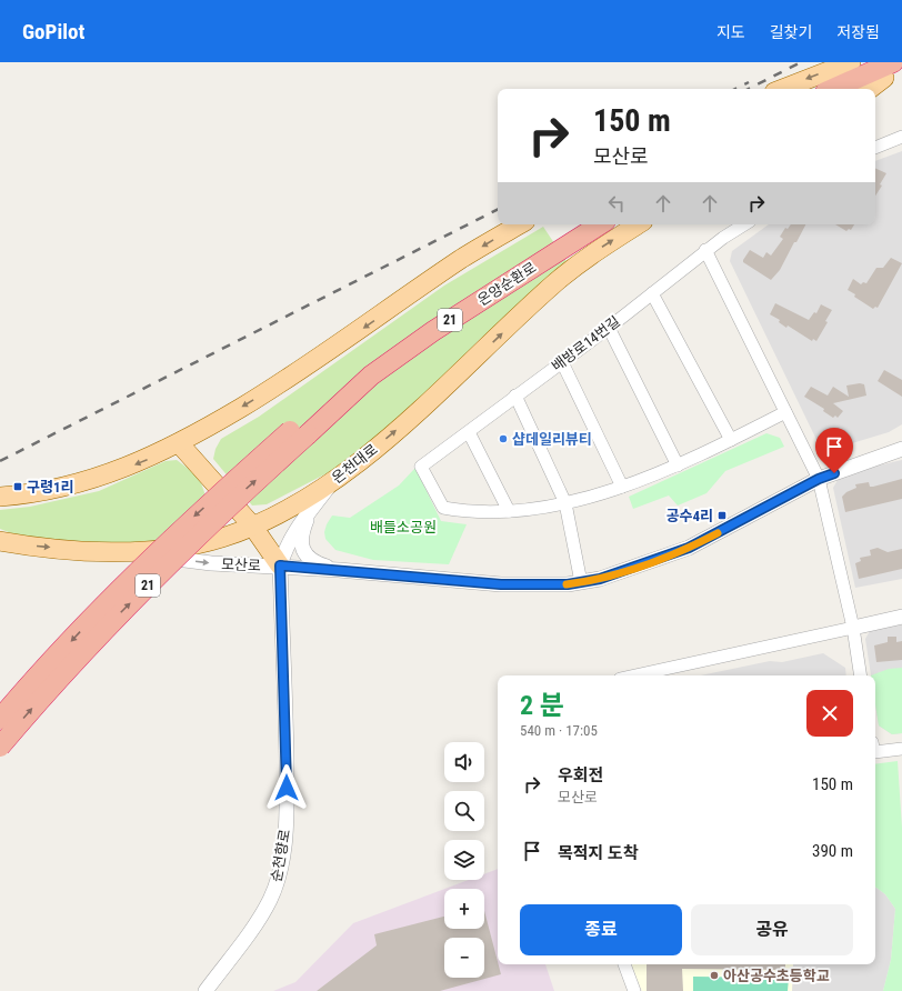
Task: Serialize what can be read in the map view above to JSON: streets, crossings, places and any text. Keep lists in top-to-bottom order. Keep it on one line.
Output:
{"streets":{"highway":["온양순환로","21"],"main road":["온천대로"],"street":["배방로14번길","모산로","순천향로"]},"crossings":[["온양순환로","21"],["온천대로","모산로"],["모산로","순천향로"]],"parks":["배들소공원"],"places":{"other":["샵데일리뷰티","아산공수초등학교"],"transit":["구령1리","공수4리"]},"page":{"header":"GoPilot","nav":["지도","길찾기","저장됨"],"turn":["150 m","모산로"],"heading":["2 분","540 m · 17:05"],"map_buttons":["+","−"],"list":[{"name":"우회전","note":"모산로","value":"150 m"},{"name":"목적지 도착","value":"390 m"}],"buttons":["종료","공유"]}}
